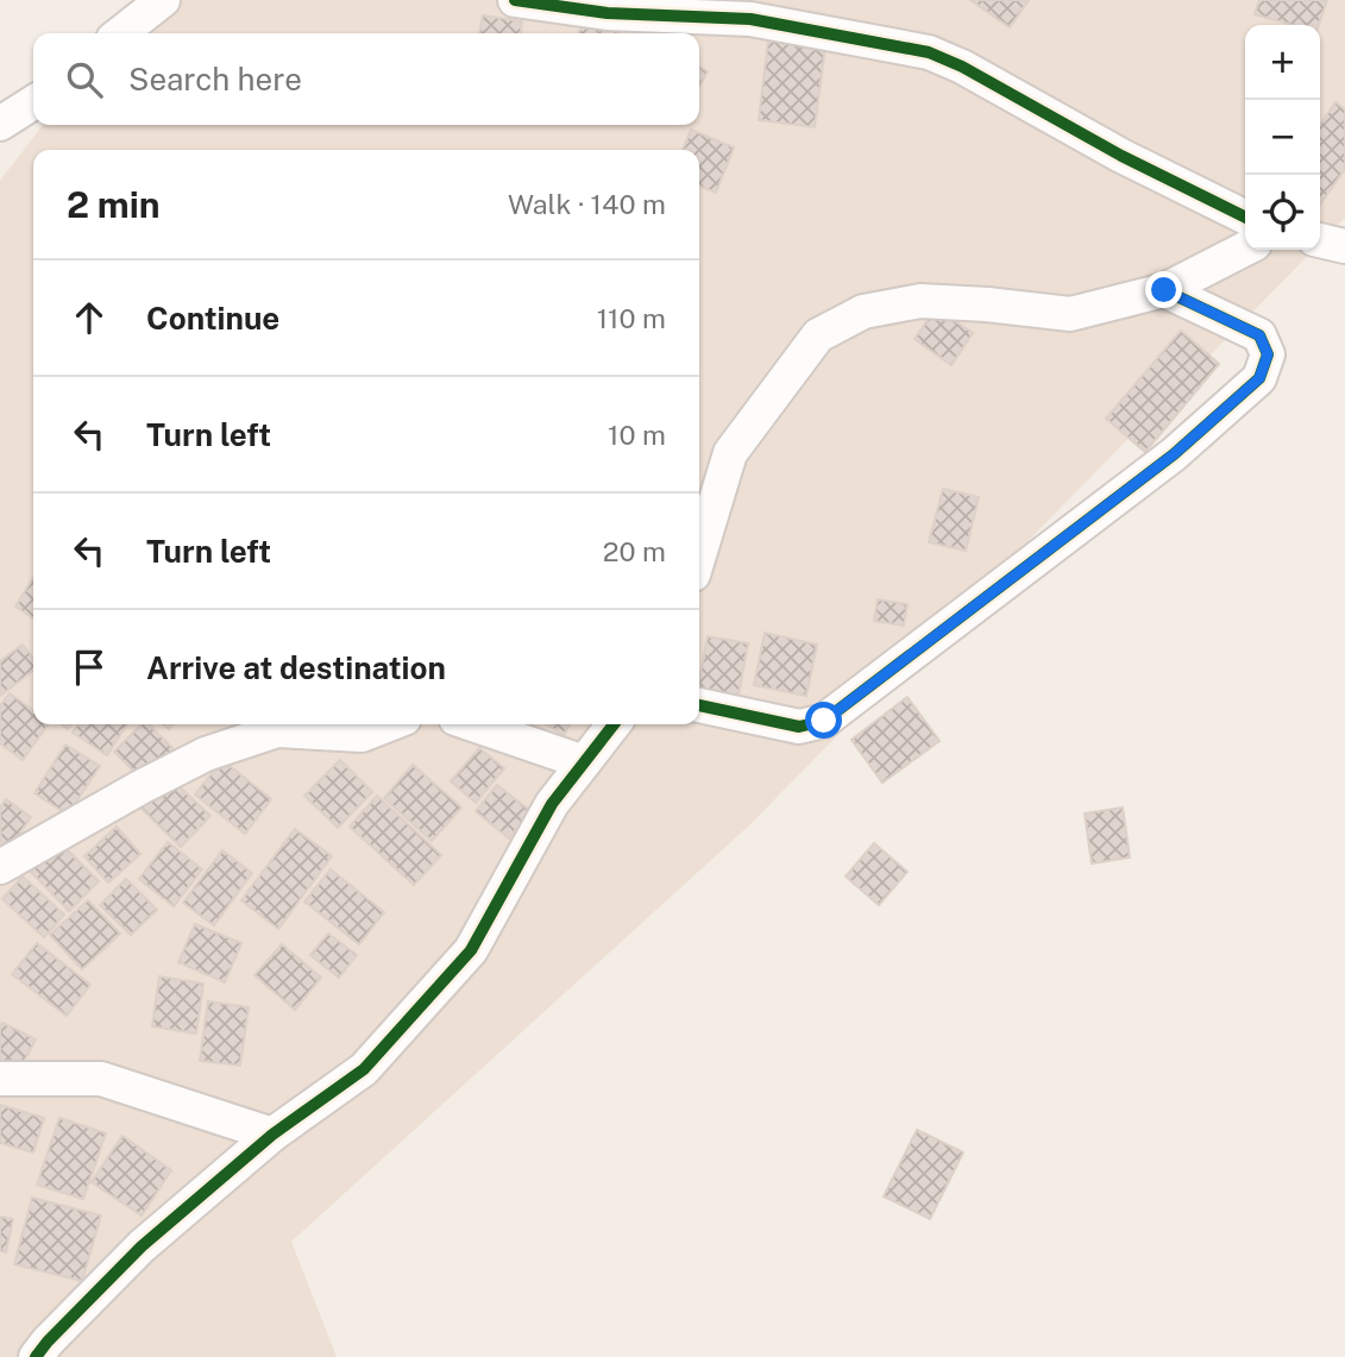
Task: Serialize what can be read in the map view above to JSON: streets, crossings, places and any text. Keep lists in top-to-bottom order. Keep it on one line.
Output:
{"page":{"map_buttons":["+","−"],"search":"Search here","heading":["2 min","Walk · 140 m"],"list":[["Continue","110 m"],["Turn left","10 m"],["Turn left","20 m"],"Arrive at destination"]}}
